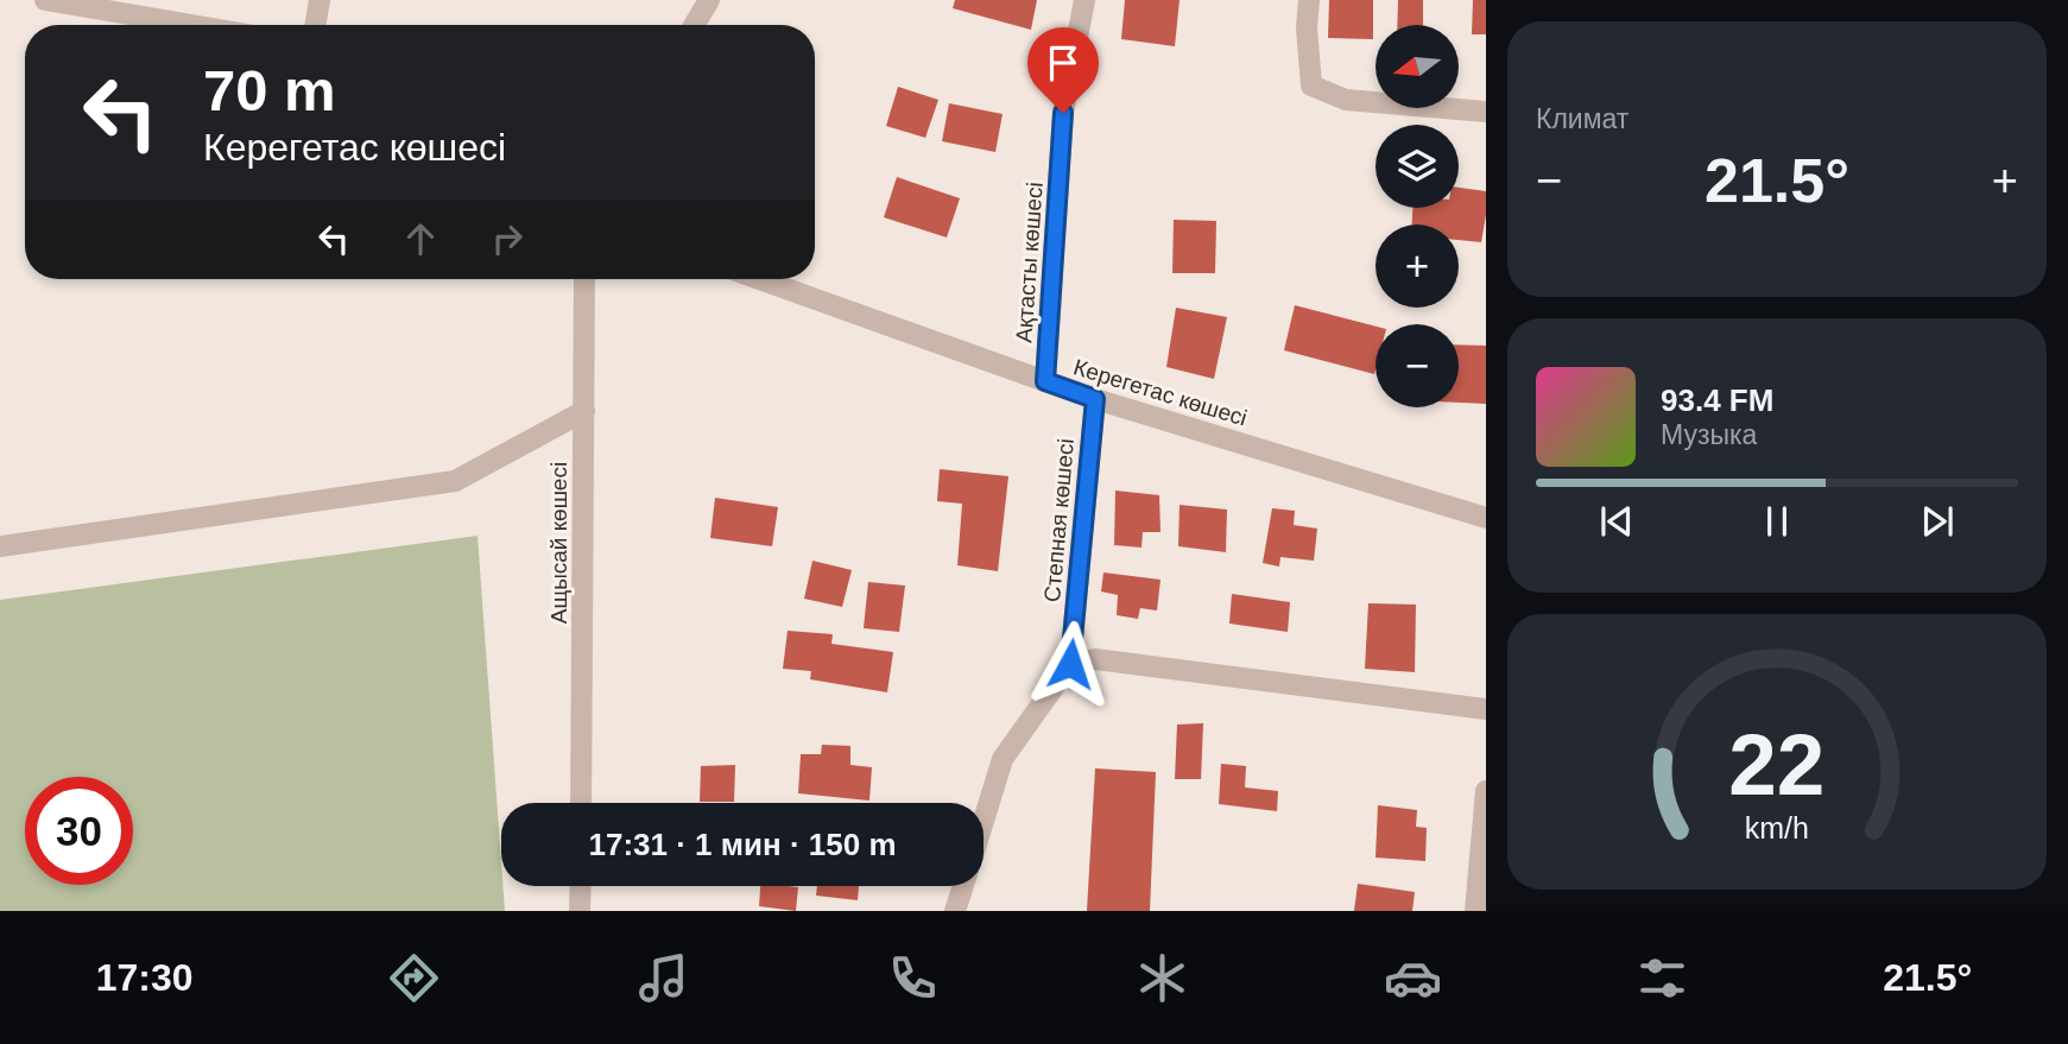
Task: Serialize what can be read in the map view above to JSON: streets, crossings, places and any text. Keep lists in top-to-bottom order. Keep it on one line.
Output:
{"streets":{"street":["Ақтасты көшесі","Керегетас көшесі","Степная көшесі","Ащысай көшесі"]},"crossings":[["Ақтасты көшесі","Керегетас көшесі"],["Керегетас көшесі","Степная көшесі"]],"north":"left","page":{"tile":"Климат","map_buttons":["+","−"],"turn":["70 m","Керегетас көшесі"],"heat":["−","21.5°","+"],"song":["93.4 FM","Музыка"],"limit":"30","trip":"17:31 · 1 мин · 150 m","tabs":["17:30","21.5°"],"gauge":["22","km/h"]}}
